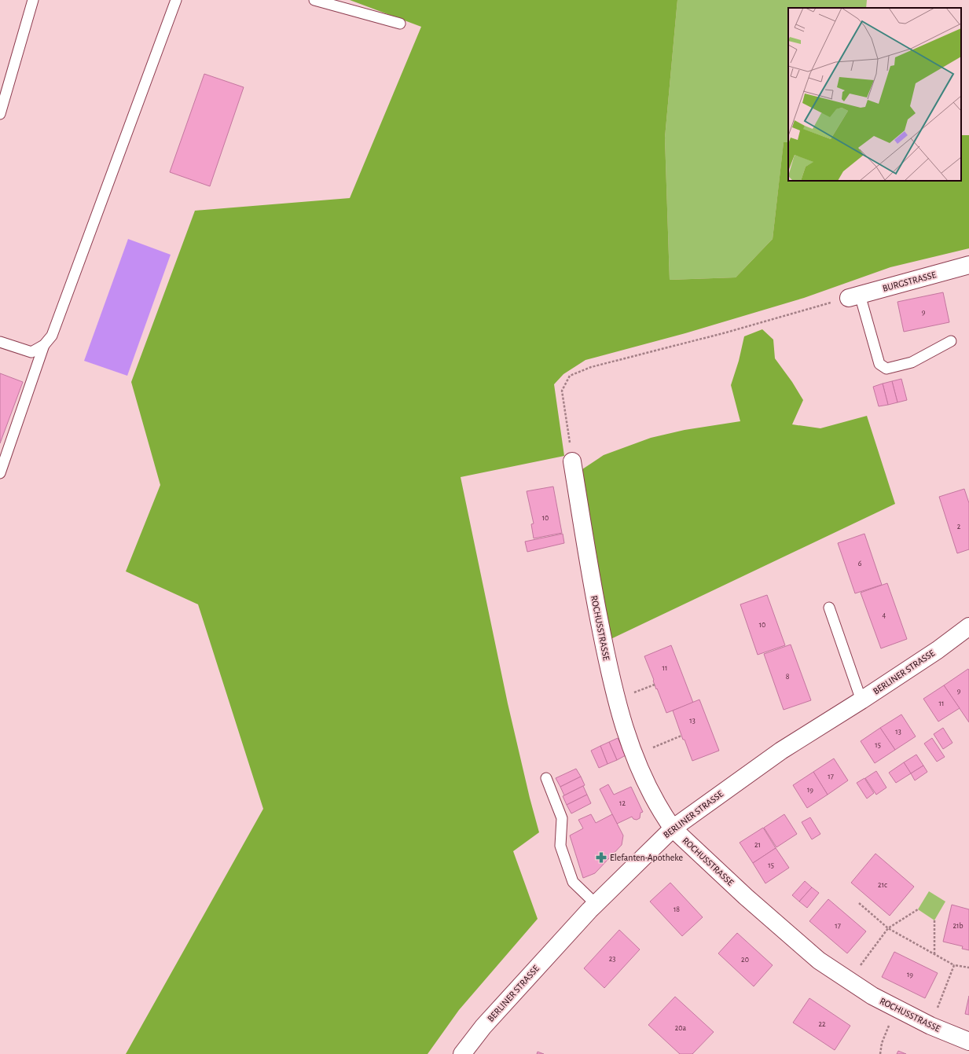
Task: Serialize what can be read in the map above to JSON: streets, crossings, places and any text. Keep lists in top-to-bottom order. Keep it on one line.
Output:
{"streets":{"street":["BURGSTRASSE","ROCHUSSTRASSE","BERLINER STRASSE"]},"crossings":[["ROCHUSSTRASSE","BERLINER STRASSE"]],"places":{"pharmacy":["Elefanten-Apotheke"]},"house_numbers":["9","10","2","6","4","10","11","8","9","11","13","13","15","17","19","12","21","15","21c","18","17","21b","23","20","19","22","20a"]}
